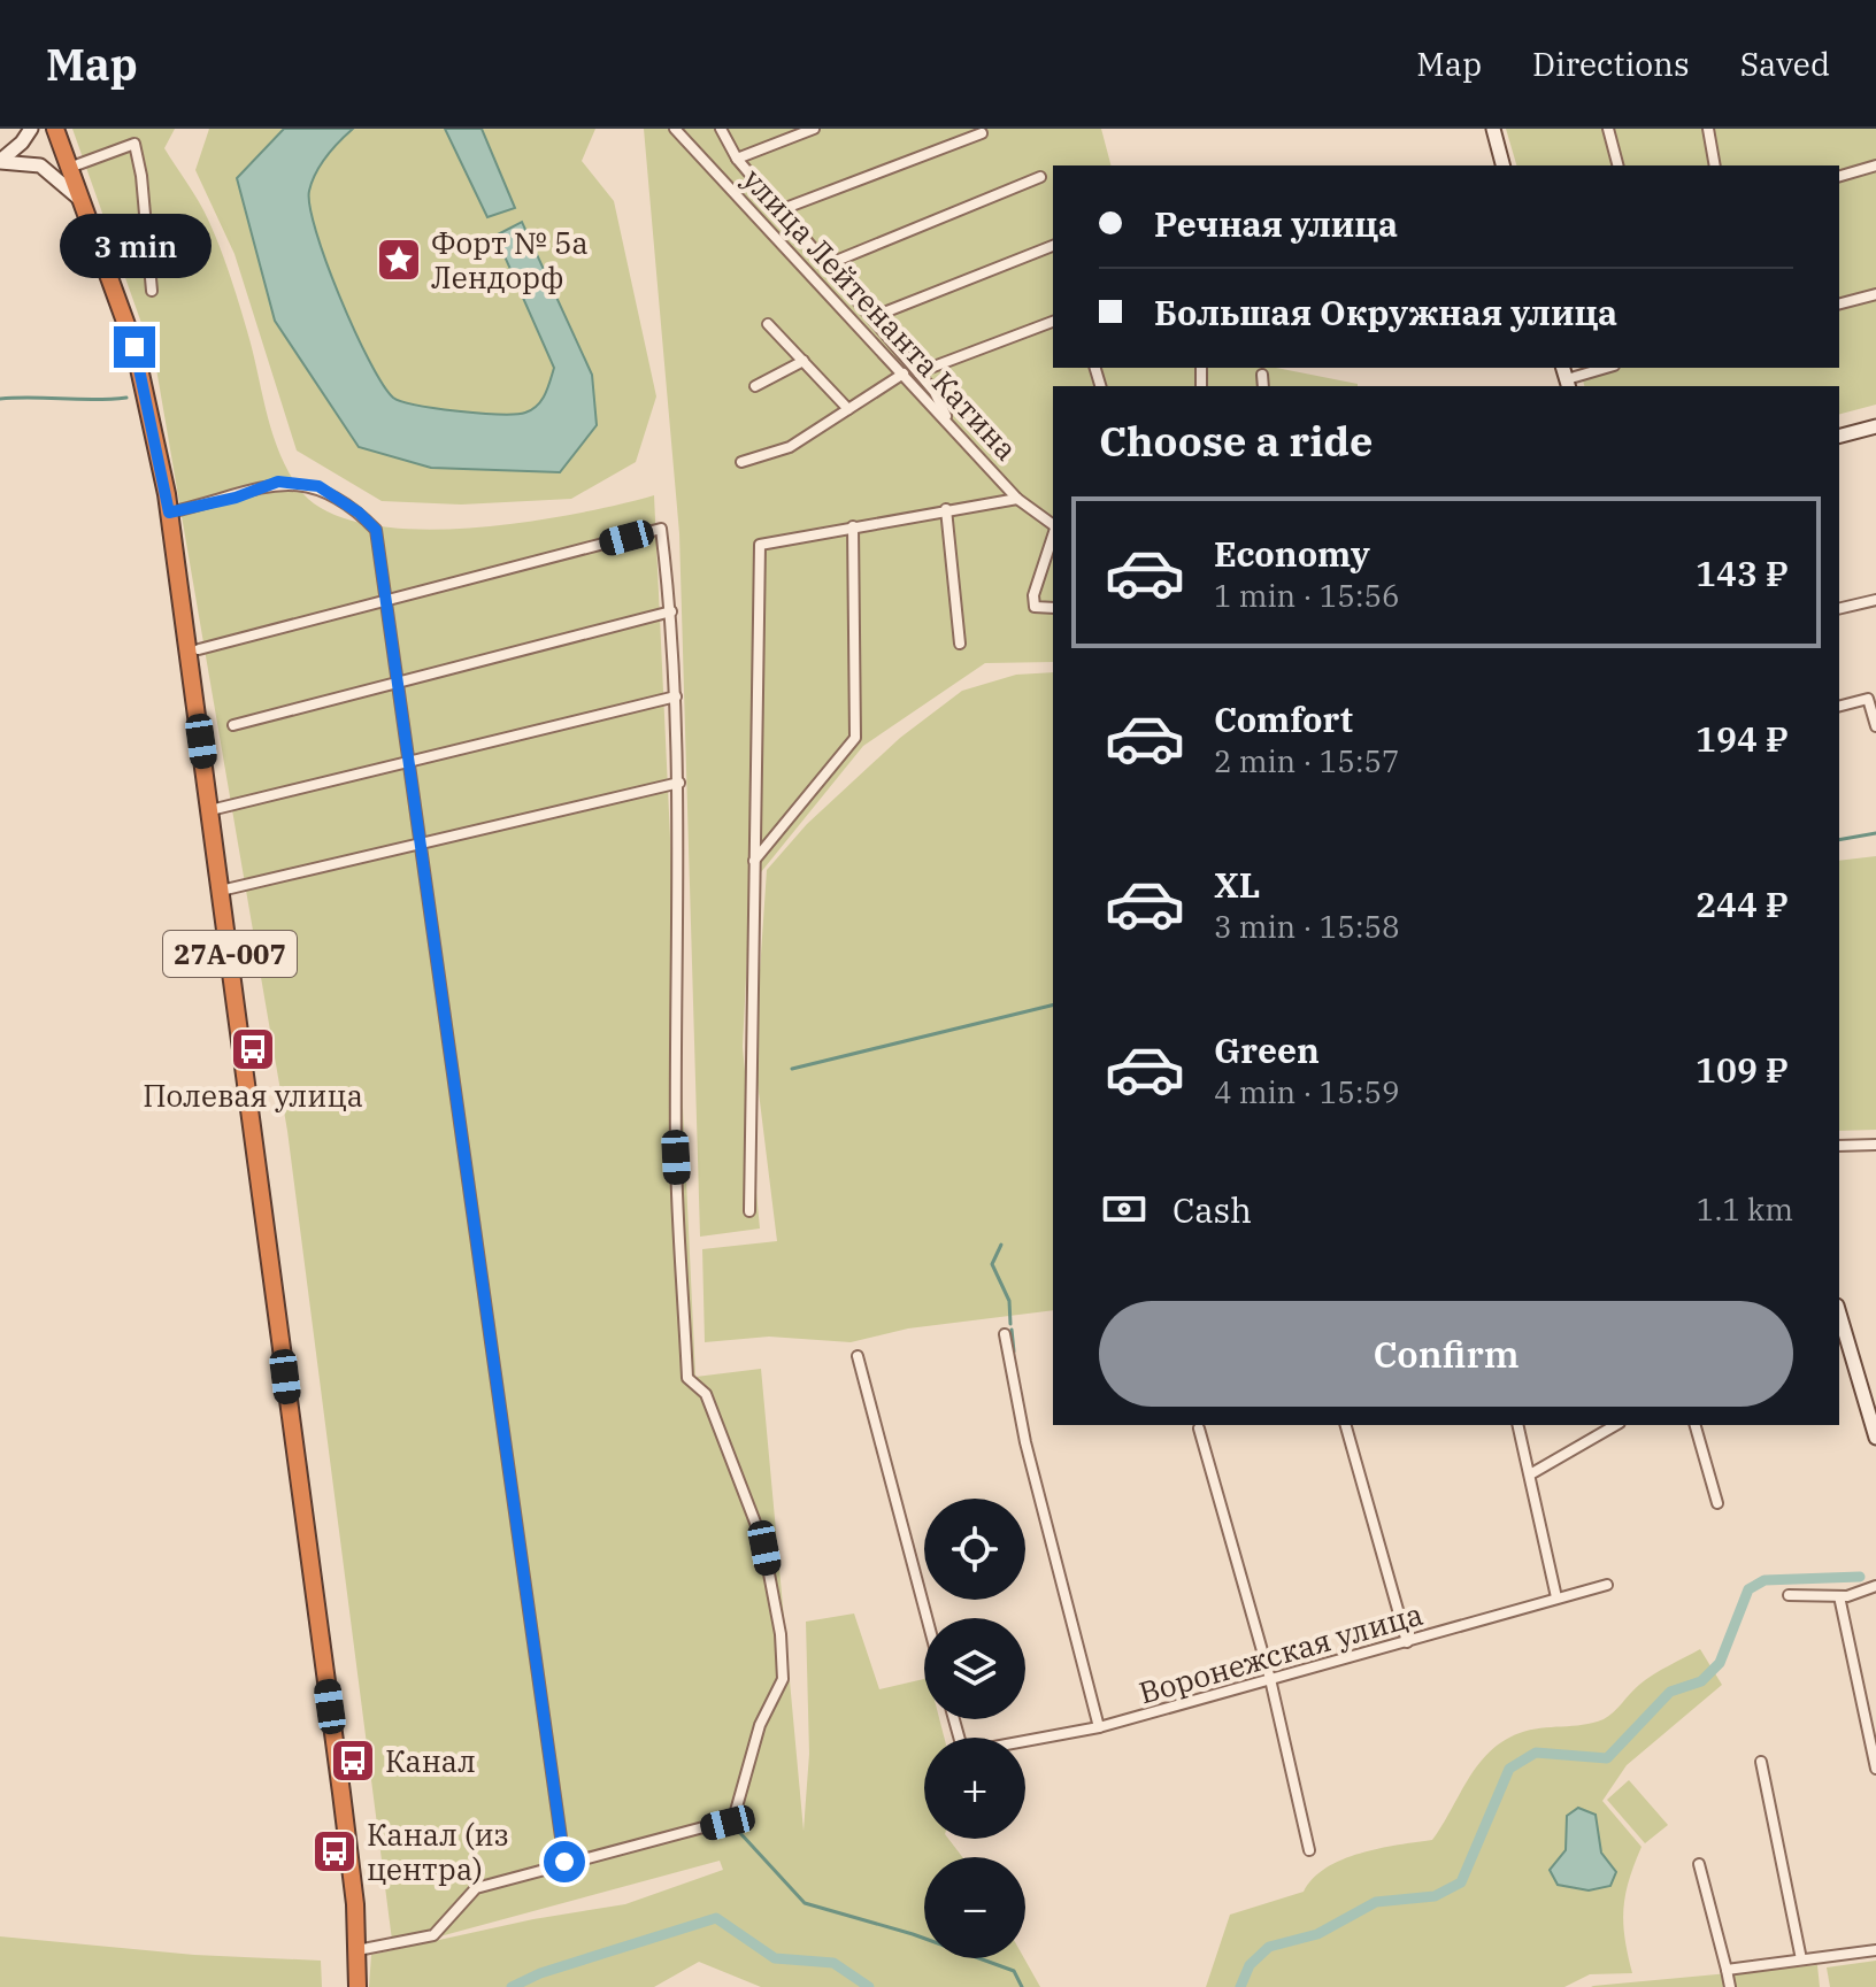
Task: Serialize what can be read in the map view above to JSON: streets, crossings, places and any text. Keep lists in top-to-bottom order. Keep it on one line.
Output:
{"streets":{"highway":["27А-007"],"street":["улица Лейтенанта Катина","Воронежская улица"]},"places":{"place":["Форт № 5а Лендорф"],"bus stop":["Полевая улица","Канал","Канал (из центра)"]},"page":{"header":"Map","nav":["Map","Directions","Saved"],"banner":["Речная улица","Большая Окружная улица"],"bubble":"3 min","heading":"Choose a ride","list":[{"name":"Economy","note":"1 min · 15:56","value":"143 ₽"},{"name":"Comfort","note":"2 min · 15:57","value":"194 ₽"},{"name":"XL","note":"3 min · 15:58","value":"244 ₽"},{"name":"Green","note":"4 min · 15:59","value":"109 ₽"}],"pay":["Cash","1.1 km"],"buttons":"Confirm","map_buttons":["+","−"]}}
